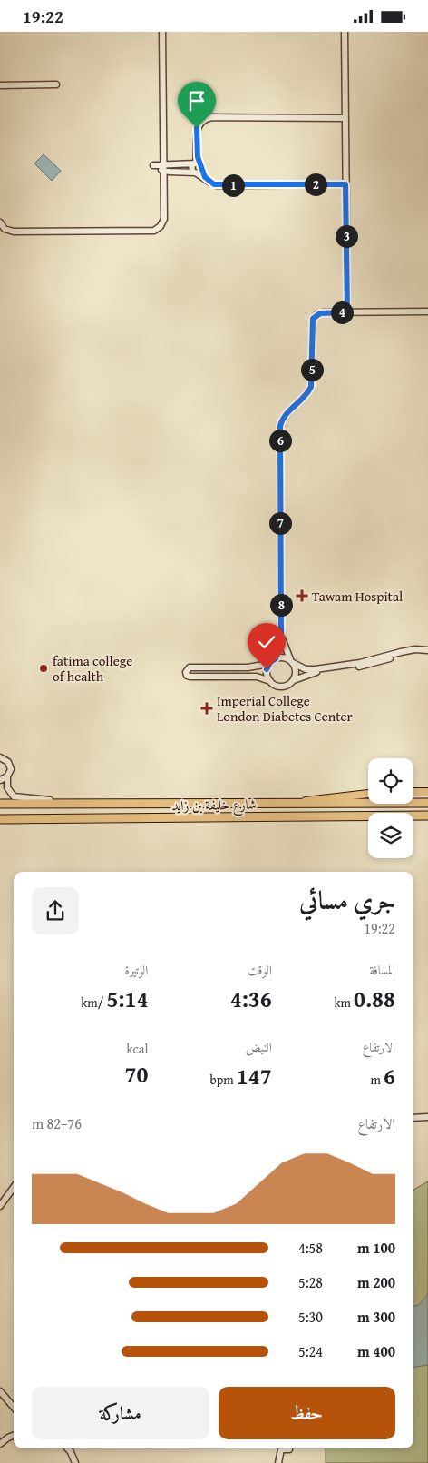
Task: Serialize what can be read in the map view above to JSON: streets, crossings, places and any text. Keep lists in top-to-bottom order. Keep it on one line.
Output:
{"streets":{"highway":["شارع خليفة بن زايد"]},"places":{"health":["Tawam Hospital","Imperial College London Diabetes Center"],"other":["fatima college of health"]},"page":{"status":"19:22","pins":["2","1","3","4","5","6","7","8"],"heading":["جري مسائي","19:22"],"stats":[["المسافة","0.88 km"],["الوقت","4:36"],["الوتيرة","5:14 /km"],["الارتفاع","6 m"],["النبض","147 bpm"],["kcal","70"]],"chart":["الارتفاع","76–82 m"],"list":[{"name":"100 m","note":"4:58"},{"name":"200 m","note":"5:28"},{"name":"300 m","note":"5:30"},{"name":"400 m","note":"5:24"}],"buttons":["حفظ","مشاركة"]}}
